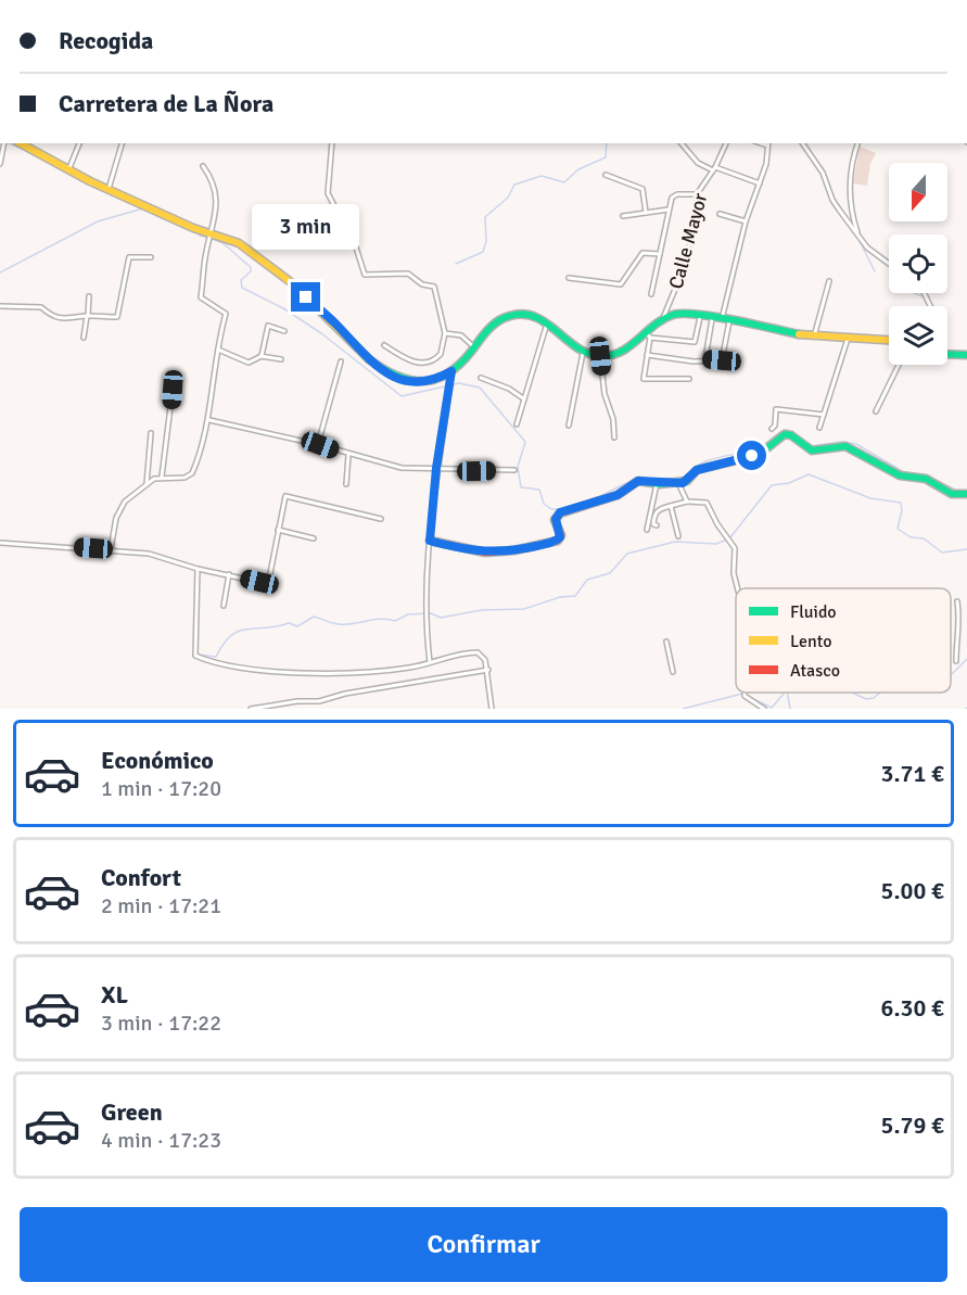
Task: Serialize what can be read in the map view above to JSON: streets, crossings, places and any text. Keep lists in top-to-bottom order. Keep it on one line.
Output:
{"streets":{"street":["Calle Mayor"]},"legend":["Fluido","Lento","Atasco"],"north":"bottom","page":{"banner":["Recogida","Carretera de La Ñora"],"bubble":"3 min","list":[{"name":"Económico","note":"1 min · 17:20","value":"3.71 €"},{"name":"Confort","note":"2 min · 17:21","value":"5.00 €"},{"name":"XL","note":"3 min · 17:22","value":"6.30 €"},{"name":"Green","note":"4 min · 17:23","value":"5.79 €"}],"buttons":"Confirmar"}}
